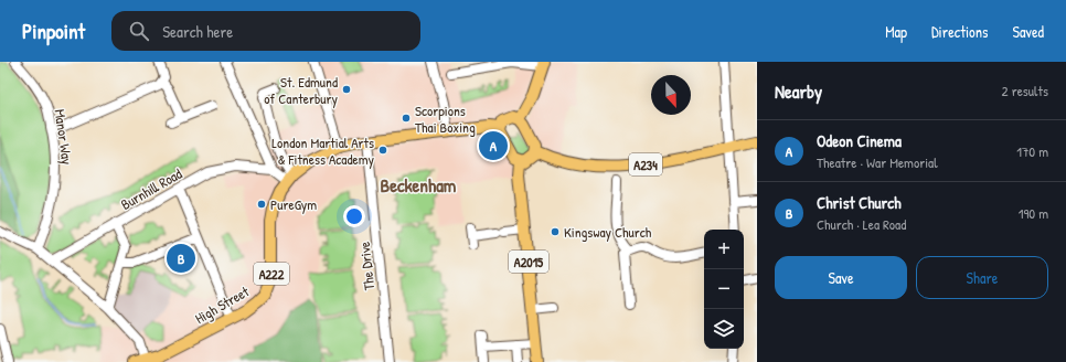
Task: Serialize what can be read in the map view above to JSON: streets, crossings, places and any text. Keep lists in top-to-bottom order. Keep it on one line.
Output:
{"streets":{"main road":["A234","A2015","A222","High Street"],"street":["Manor Way","Burnhill Road","The Drive"]},"crossings":[["The Drive","High Street"]],"districts":["Beckenham"],"places":["St. Edmund of Canterbury","Scorpions Thai Boxing","London Martial Arts & Fitness Academy","PureGym","Kingsway Church"],"north":"bottom","page":{"header":"Pinpoint","search":"Search here","nav":["Map","Directions","Saved"],"heading":["Nearby","2 results"],"list":[{"mark":"A","name":"Odeon Cinema","note":"Theatre · War Memorial","value":"170 m"},{"mark":"B","name":"Christ Church","note":"Church · Lea Road","value":"190 m"}],"pins":["A","B"],"map_buttons":["+","−"],"buttons":["Save","Share"]}}
